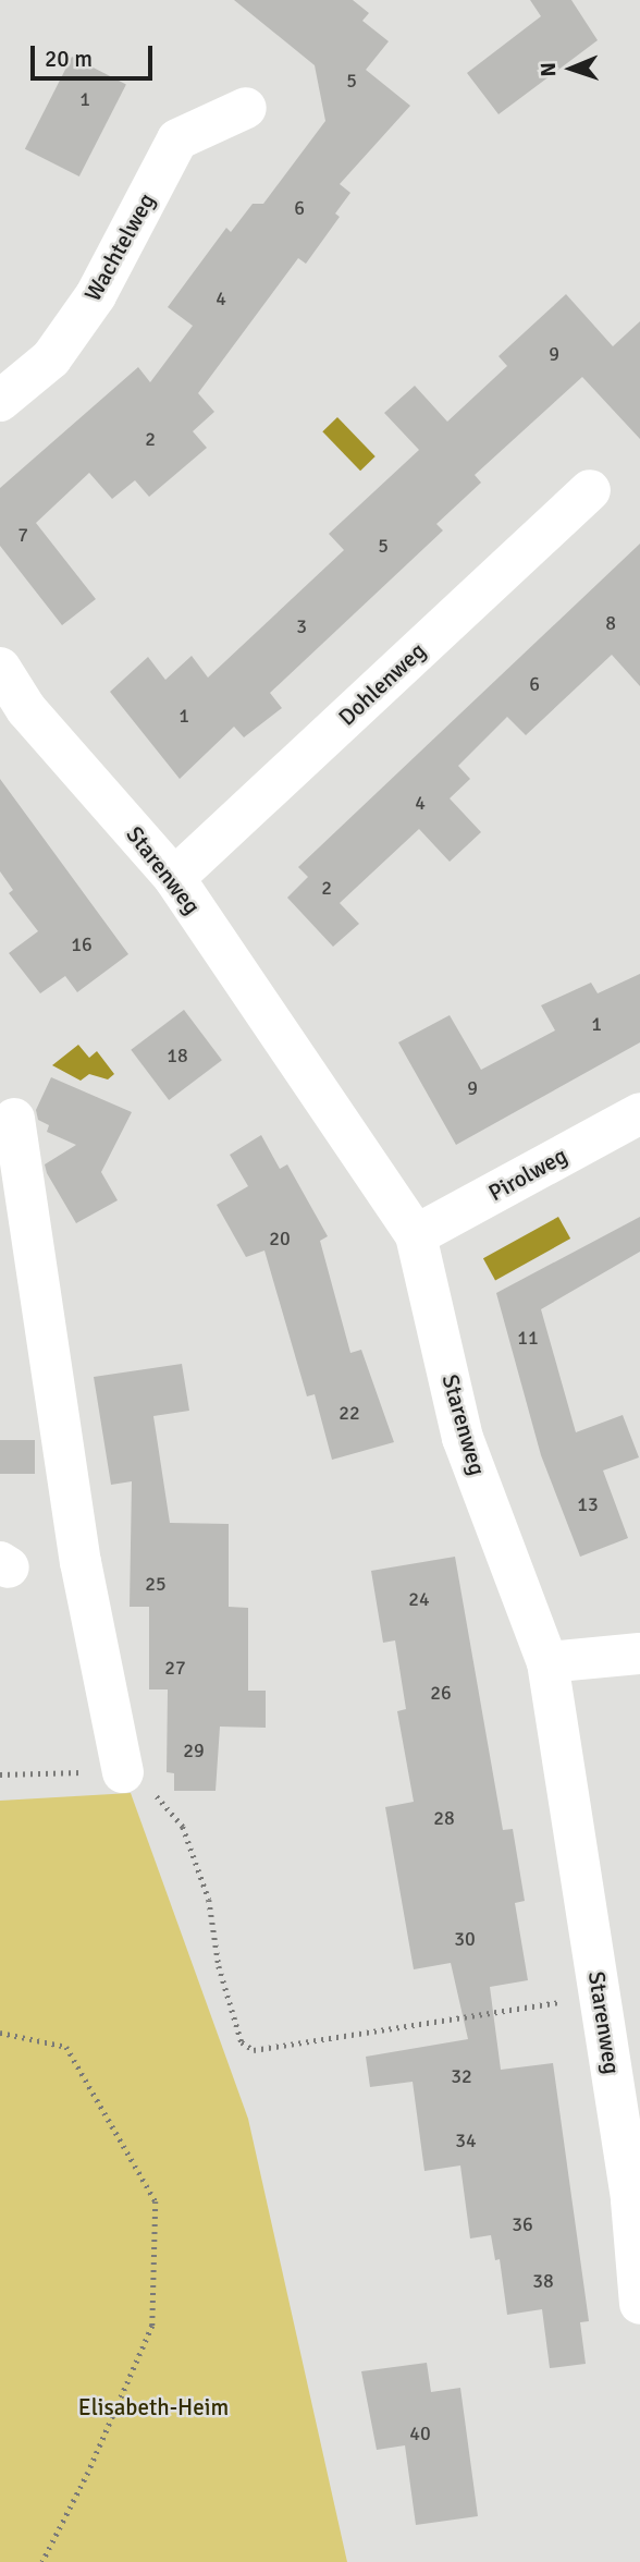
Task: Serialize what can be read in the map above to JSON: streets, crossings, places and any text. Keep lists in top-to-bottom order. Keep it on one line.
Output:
{"streets":{"street":["Wachtelweg","Dohlenweg","Starenweg","Pirolweg"]},"crossings":[["Dohlenweg","Starenweg"],["Starenweg","Pirolweg"]],"parks":["Elisabeth-Heim"],"house_numbers":["5","1","6","4","9","2","7","5","8","3","6","1","4","2","16","1","18","9","20","11","22","13","25","24","27","26","29","28","30","32","34","36","38","40"],"scale_bar":"20 m","north":"left"}
